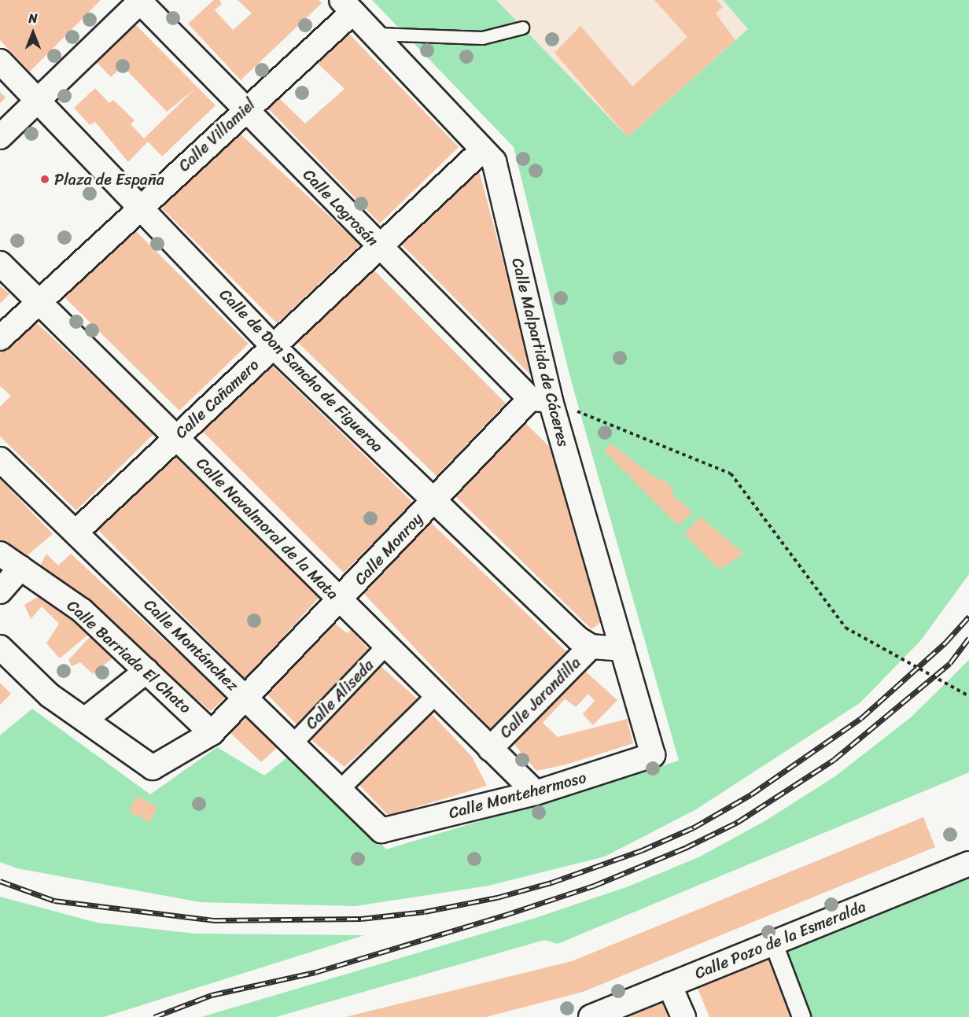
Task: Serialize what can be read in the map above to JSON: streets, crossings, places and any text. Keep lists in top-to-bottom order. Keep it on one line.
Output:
{"streets":{"street":["Calle Villamiel","Calle Logrosán","Calle Malpartida de Cáceres","Calle de Don Sancho de Figueroa","Calle Cañamero","Calle Navalmoral de la Mata","Calle Monroy","Calle Montánchez","Calle Barriada El Chato","Calle Aliseda","Calle Jarandilla","Calle Montehermoso","Calle Pozo de la Esmeralda"]},"crossings":[["Calle Villamiel","Calle Logrosán"],["Calle Villamiel","Calle Malpartida de Cáceres"],["Calle Villamiel","Calle de Don Sancho de Figueroa"],["Calle Villamiel","Calle Navalmoral de la Mata"],["Calle Logrosán","Calle Malpartida de Cáceres"],["Calle Logrosán","Calle Cañamero"],["Calle Logrosán","Calle Monroy"],["Calle Malpartida de Cáceres","Calle Cañamero"],["Calle Malpartida de Cáceres","Calle Monroy"],["Calle Malpartida de Cáceres","Calle Montehermoso"],["Calle de Don Sancho de Figueroa","Calle Cañamero"],["Calle de Don Sancho de Figueroa","Calle Monroy"],["Calle de Don Sancho de Figueroa","Calle Jarandilla"],["Calle Cañamero","Calle Navalmoral de la Mata"],["Calle Cañamero","Calle Montánchez"],["Calle Navalmoral de la Mata","Calle Monroy"],["Calle Navalmoral de la Mata","Calle Aliseda"],["Calle Navalmoral de la Mata","Calle Jarandilla"],["Calle Navalmoral de la Mata","Calle Montehermoso"],["Calle Monroy","Calle Montánchez"],["Calle Montánchez","Calle Aliseda"],["Calle Montánchez","Calle Montehermoso"]],"places":["Plaza de España"],"north":"top"}
